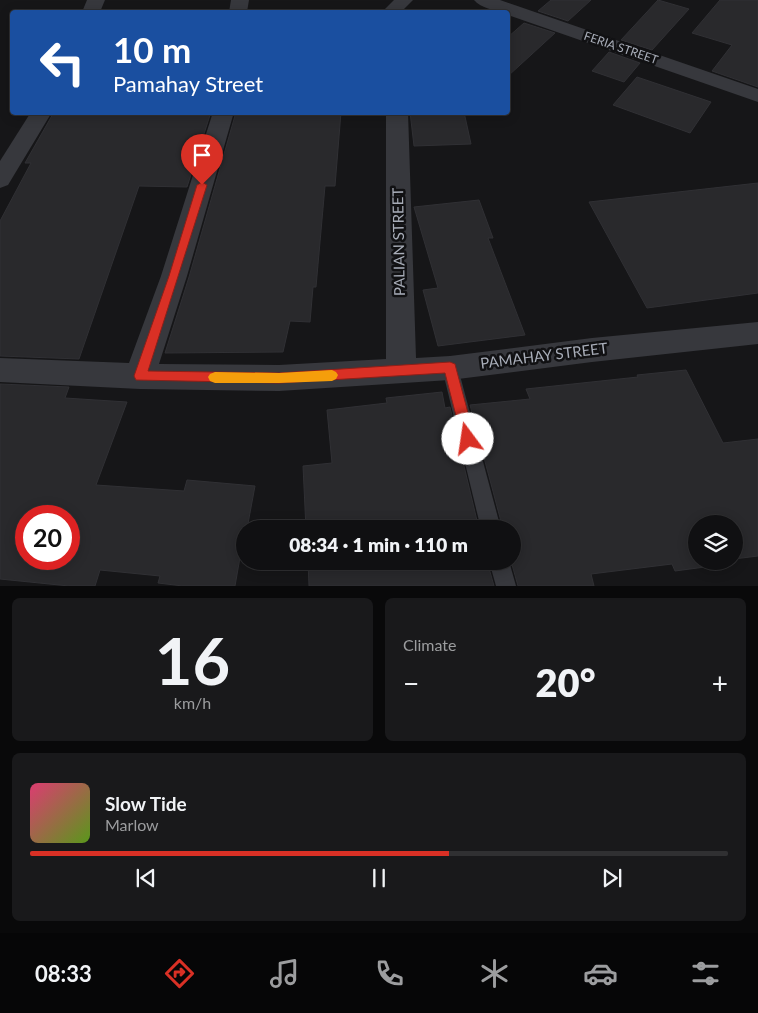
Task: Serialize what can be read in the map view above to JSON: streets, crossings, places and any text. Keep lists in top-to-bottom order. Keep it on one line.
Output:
{"streets":{"street":["FERIA STREET","PALIAN STREET","PAMAHAY STREET"]},"crossings":[["PALIAN STREET","PAMAHAY STREET"]],"page":{"turn":["10 m","Pamahay Street"],"limit":"20","trip":"08:34 · 1 min · 110 m","tile":[["16","km/h"],"Climate"],"heat":["−","20°","+"],"song":["Slow Tide","Marlow"],"tabs":"08:33"}}
